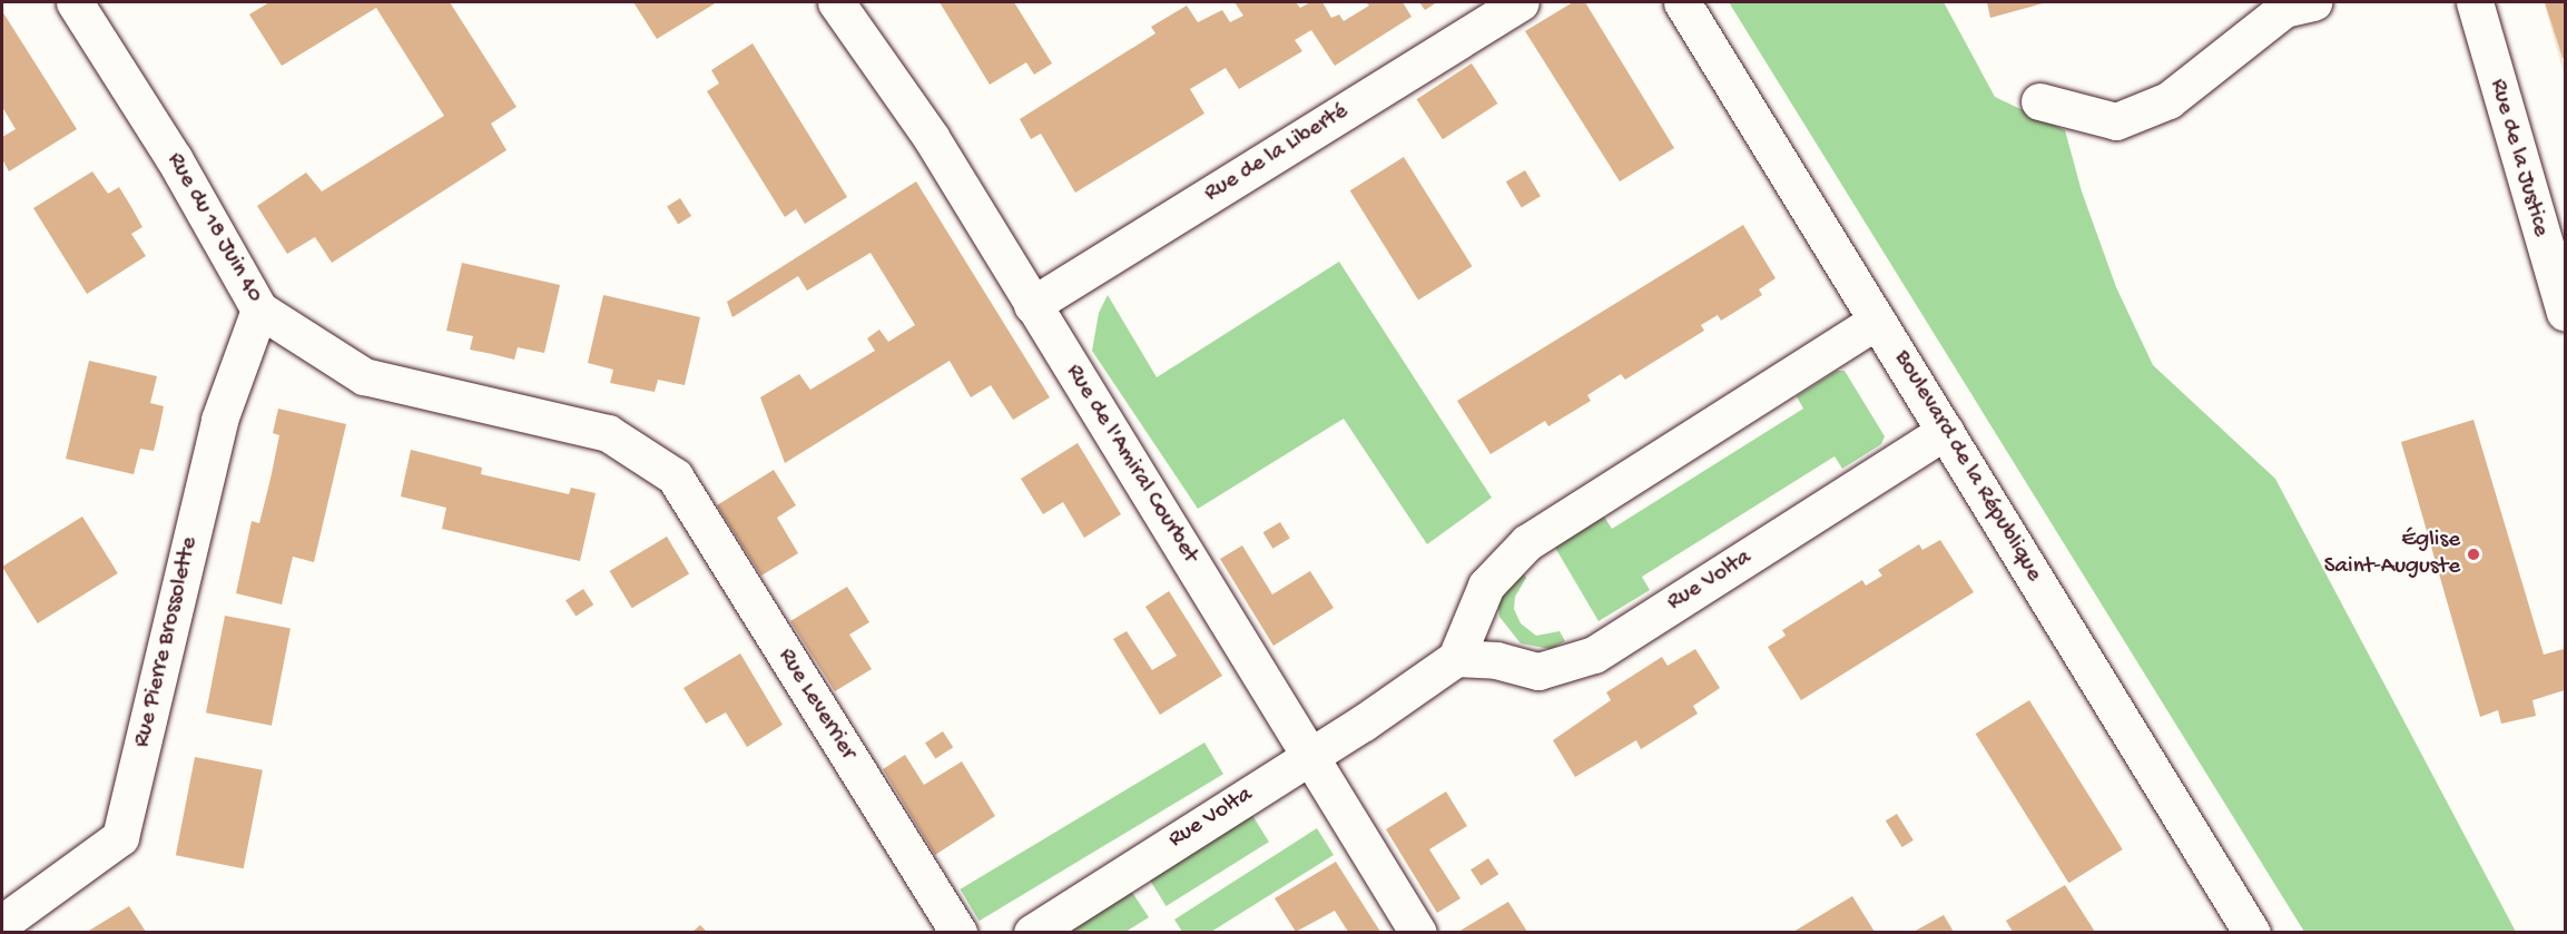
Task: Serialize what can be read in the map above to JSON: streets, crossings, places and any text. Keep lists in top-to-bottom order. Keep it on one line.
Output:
{"streets":{"street":["Rue de la Liberté","Rue de la Justice","Rue du 18 Juin 40","Rue de l'Amiral Courbet","Boulevard de la République","Rue Volta","Rue Pierre Brossolette","Rue Leverrier"]},"crossings":[["Rue de la Liberté","Rue de l'Amiral Courbet"],["Rue du 18 Juin 40","Rue Pierre Brossolette"],["Rue du 18 Juin 40","Rue Leverrier"],["Rue de l'Amiral Courbet","Rue Volta"],["Boulevard de la République","Rue Volta"]],"places":["Église Saint-Auguste"]}
